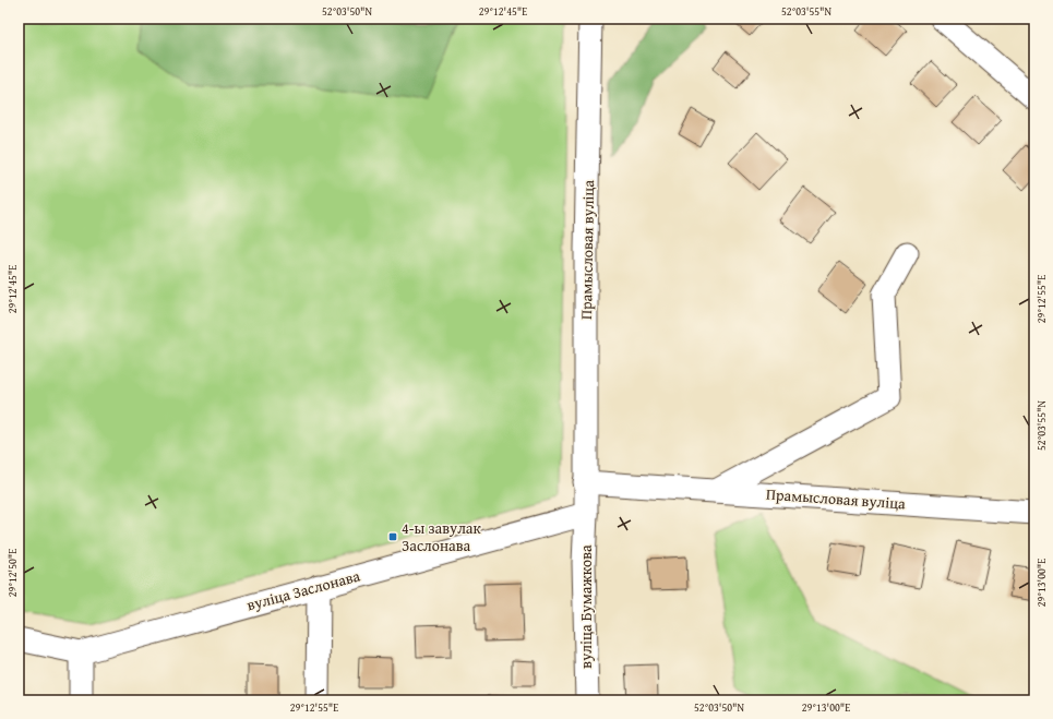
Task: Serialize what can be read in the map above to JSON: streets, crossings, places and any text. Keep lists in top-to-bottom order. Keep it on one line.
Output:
{"streets":{"street":["Прамысловая вуліца","вуліца Заслонава","вуліца Бумажкова"]},"crossings":[["Прамысловая вуліца","вуліца Заслонава"],["Прамысловая вуліца","вуліца Бумажкова"],["вуліца Заслонава","вуліца Бумажкова"]],"places":{"transit":["4-ы завулак Заслонава"]},"coordinates":["52°03'50\"N","29°12'45\"E","52°03'55\"N","29°12'55\"E","29°12'50\"E","29°13'00\"E"]}
